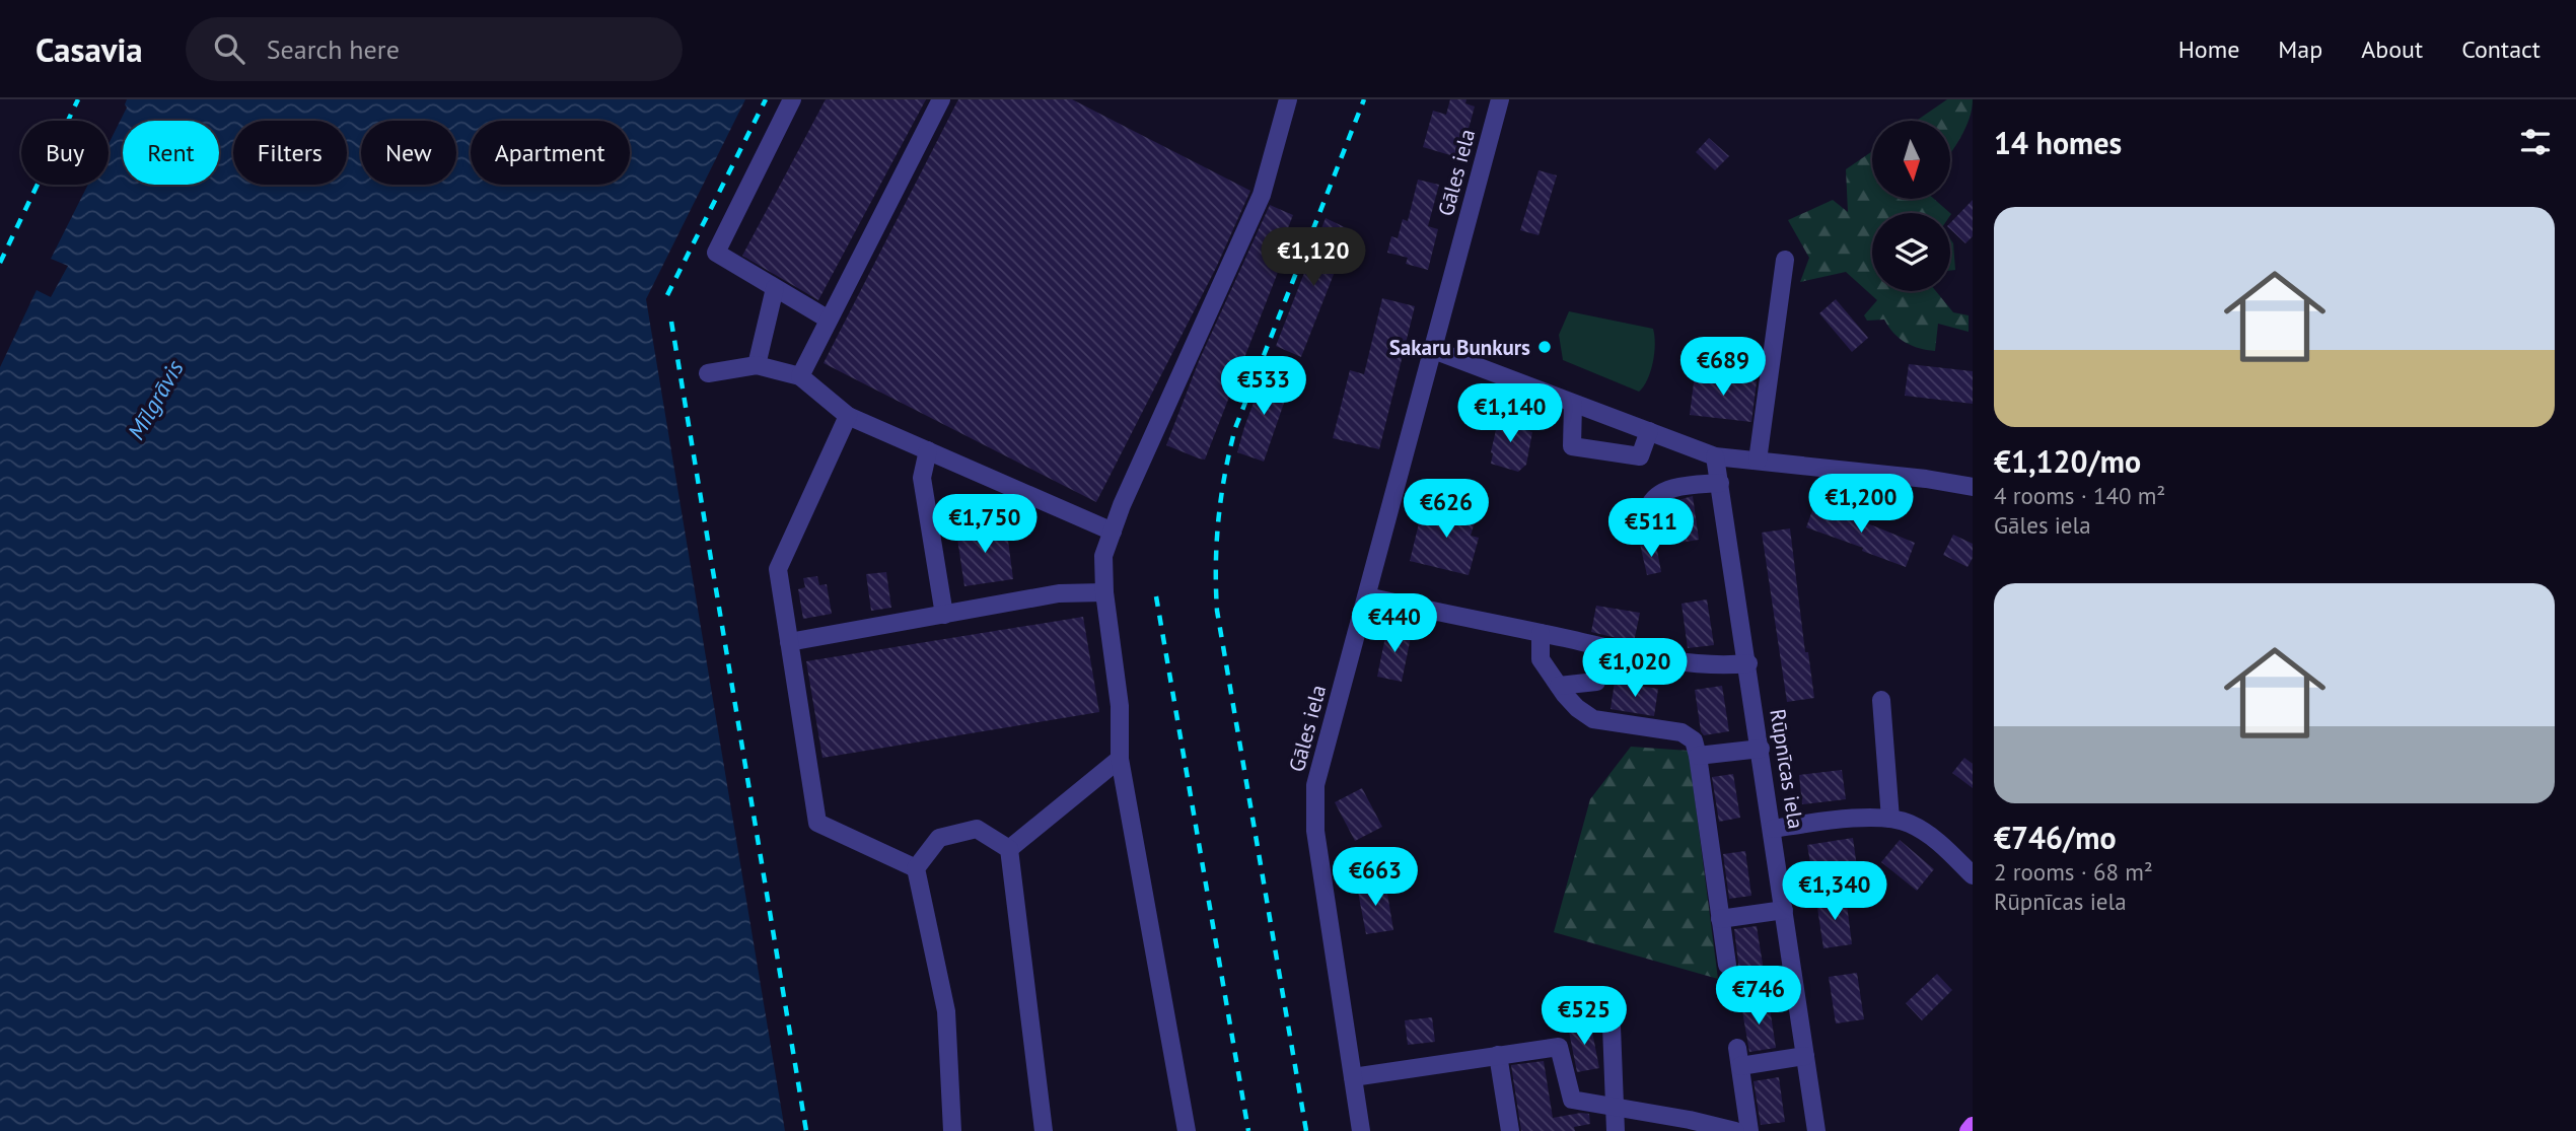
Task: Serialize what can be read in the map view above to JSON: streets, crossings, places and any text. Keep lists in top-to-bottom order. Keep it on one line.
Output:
{"streets":{"street":["Gāles iela","Rūpnīcas iela"]},"water":["Mīlgrāvis"],"places":["Sakaru Bunkurs"],"north":"bottom","page":{"header":"Casavia","search":"Search here","nav":["Home","Map","About","Contact"],"heading":"14 homes","chip":["Buy","Rent","Filters","New","Apartment"],"list":[{"name":"€1,120/mo","note":"4 rooms · 140 m² · Gāles iela"},{"name":"€746/mo","note":"2 rooms · 68 m² · Rūpnīcas iela"}],"price":["€1,120","€689","€533","€1,140","€1,200","€626","€1,750","€511","€440","€1,020","€663","€1,340","€746","€525"]}}
